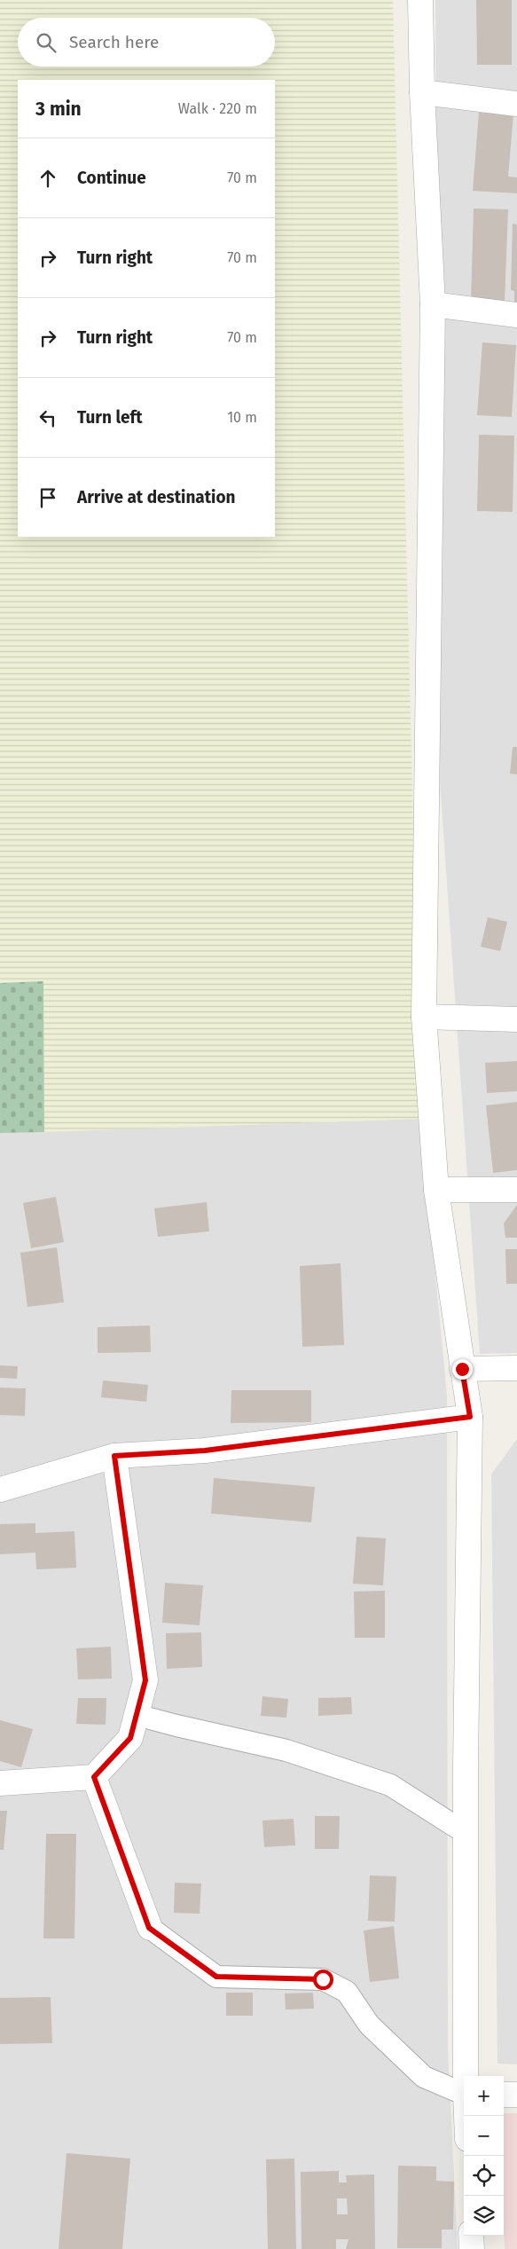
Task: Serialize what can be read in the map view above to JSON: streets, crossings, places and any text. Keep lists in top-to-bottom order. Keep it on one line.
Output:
{"page":{"search":"Search here","heading":["3 min","Walk · 220 m"],"list":[["Continue","70 m"],["Turn right","70 m"],["Turn right","70 m"],["Turn left","10 m"],"Arrive at destination"],"map_buttons":["+","−"]}}
